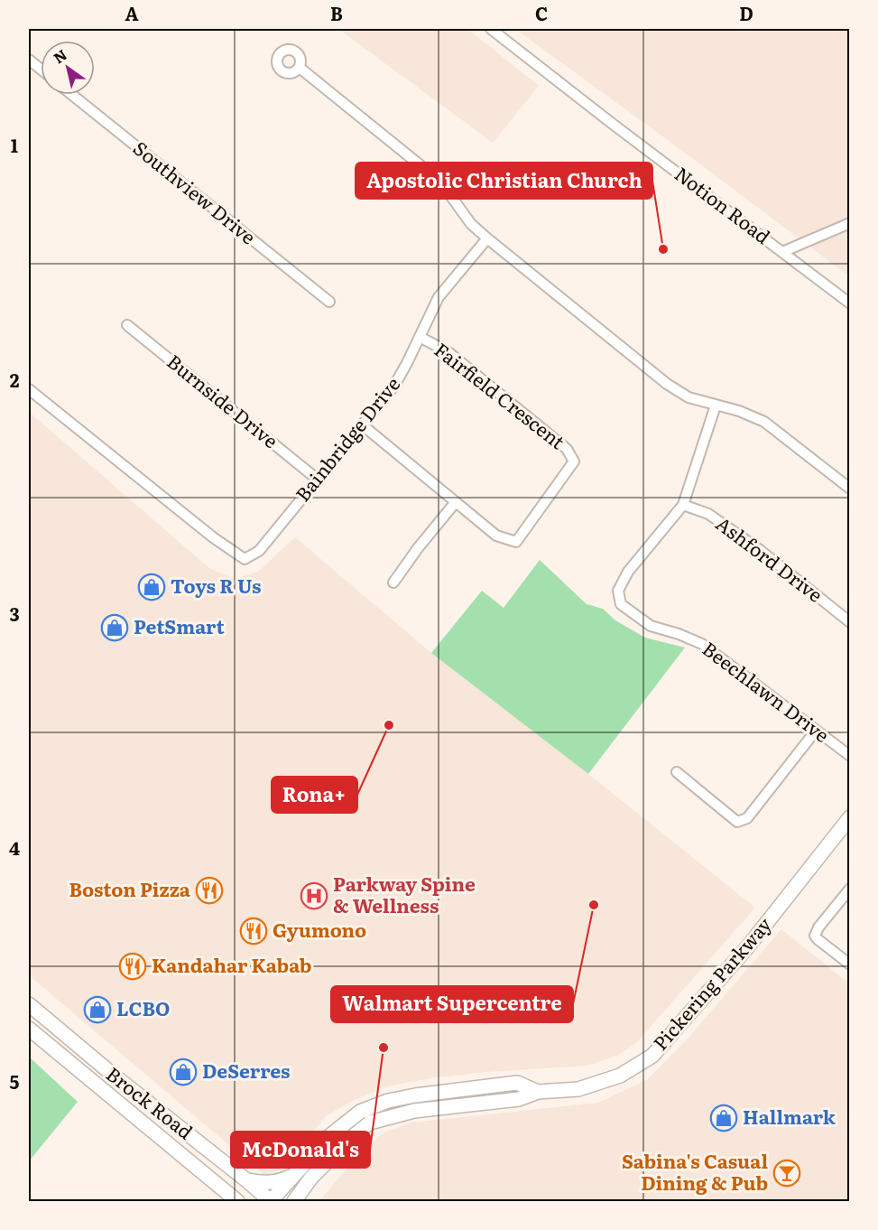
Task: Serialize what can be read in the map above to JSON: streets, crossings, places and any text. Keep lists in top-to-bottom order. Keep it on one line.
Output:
{"streets":{"street":["Southview Drive","Notion Road","Fairfield Crescent","Burnside Drive","Bainbridge Drive","Ashford Drive","Beechlawn Drive","Pickering Parkway","Brock Road"]},"crossings":[["Fairfield Crescent","Bainbridge Drive"],["Burnside Drive","Bainbridge Drive"],["Ashford Drive","Beechlawn Drive"],["Pickering Parkway","Brock Road"]],"places":{"other":["Apostolic Christian Church","Rona+","Walmart Supercentre","McDonald's"],"shop":["Toys R Us","PetSmart","LCBO","DeSerres","Hallmark"],"restaurant":["Boston Pizza","Gyumono","Kandahar Kabab"],"hospital":["Parkway Spine & Wellness"],"bar":["Sabina's Casual Dining & Pub"]},"north":"top left","grid":{"columns":["A","B","C","D"],"rows":["1","2","3","4","5"]}}
